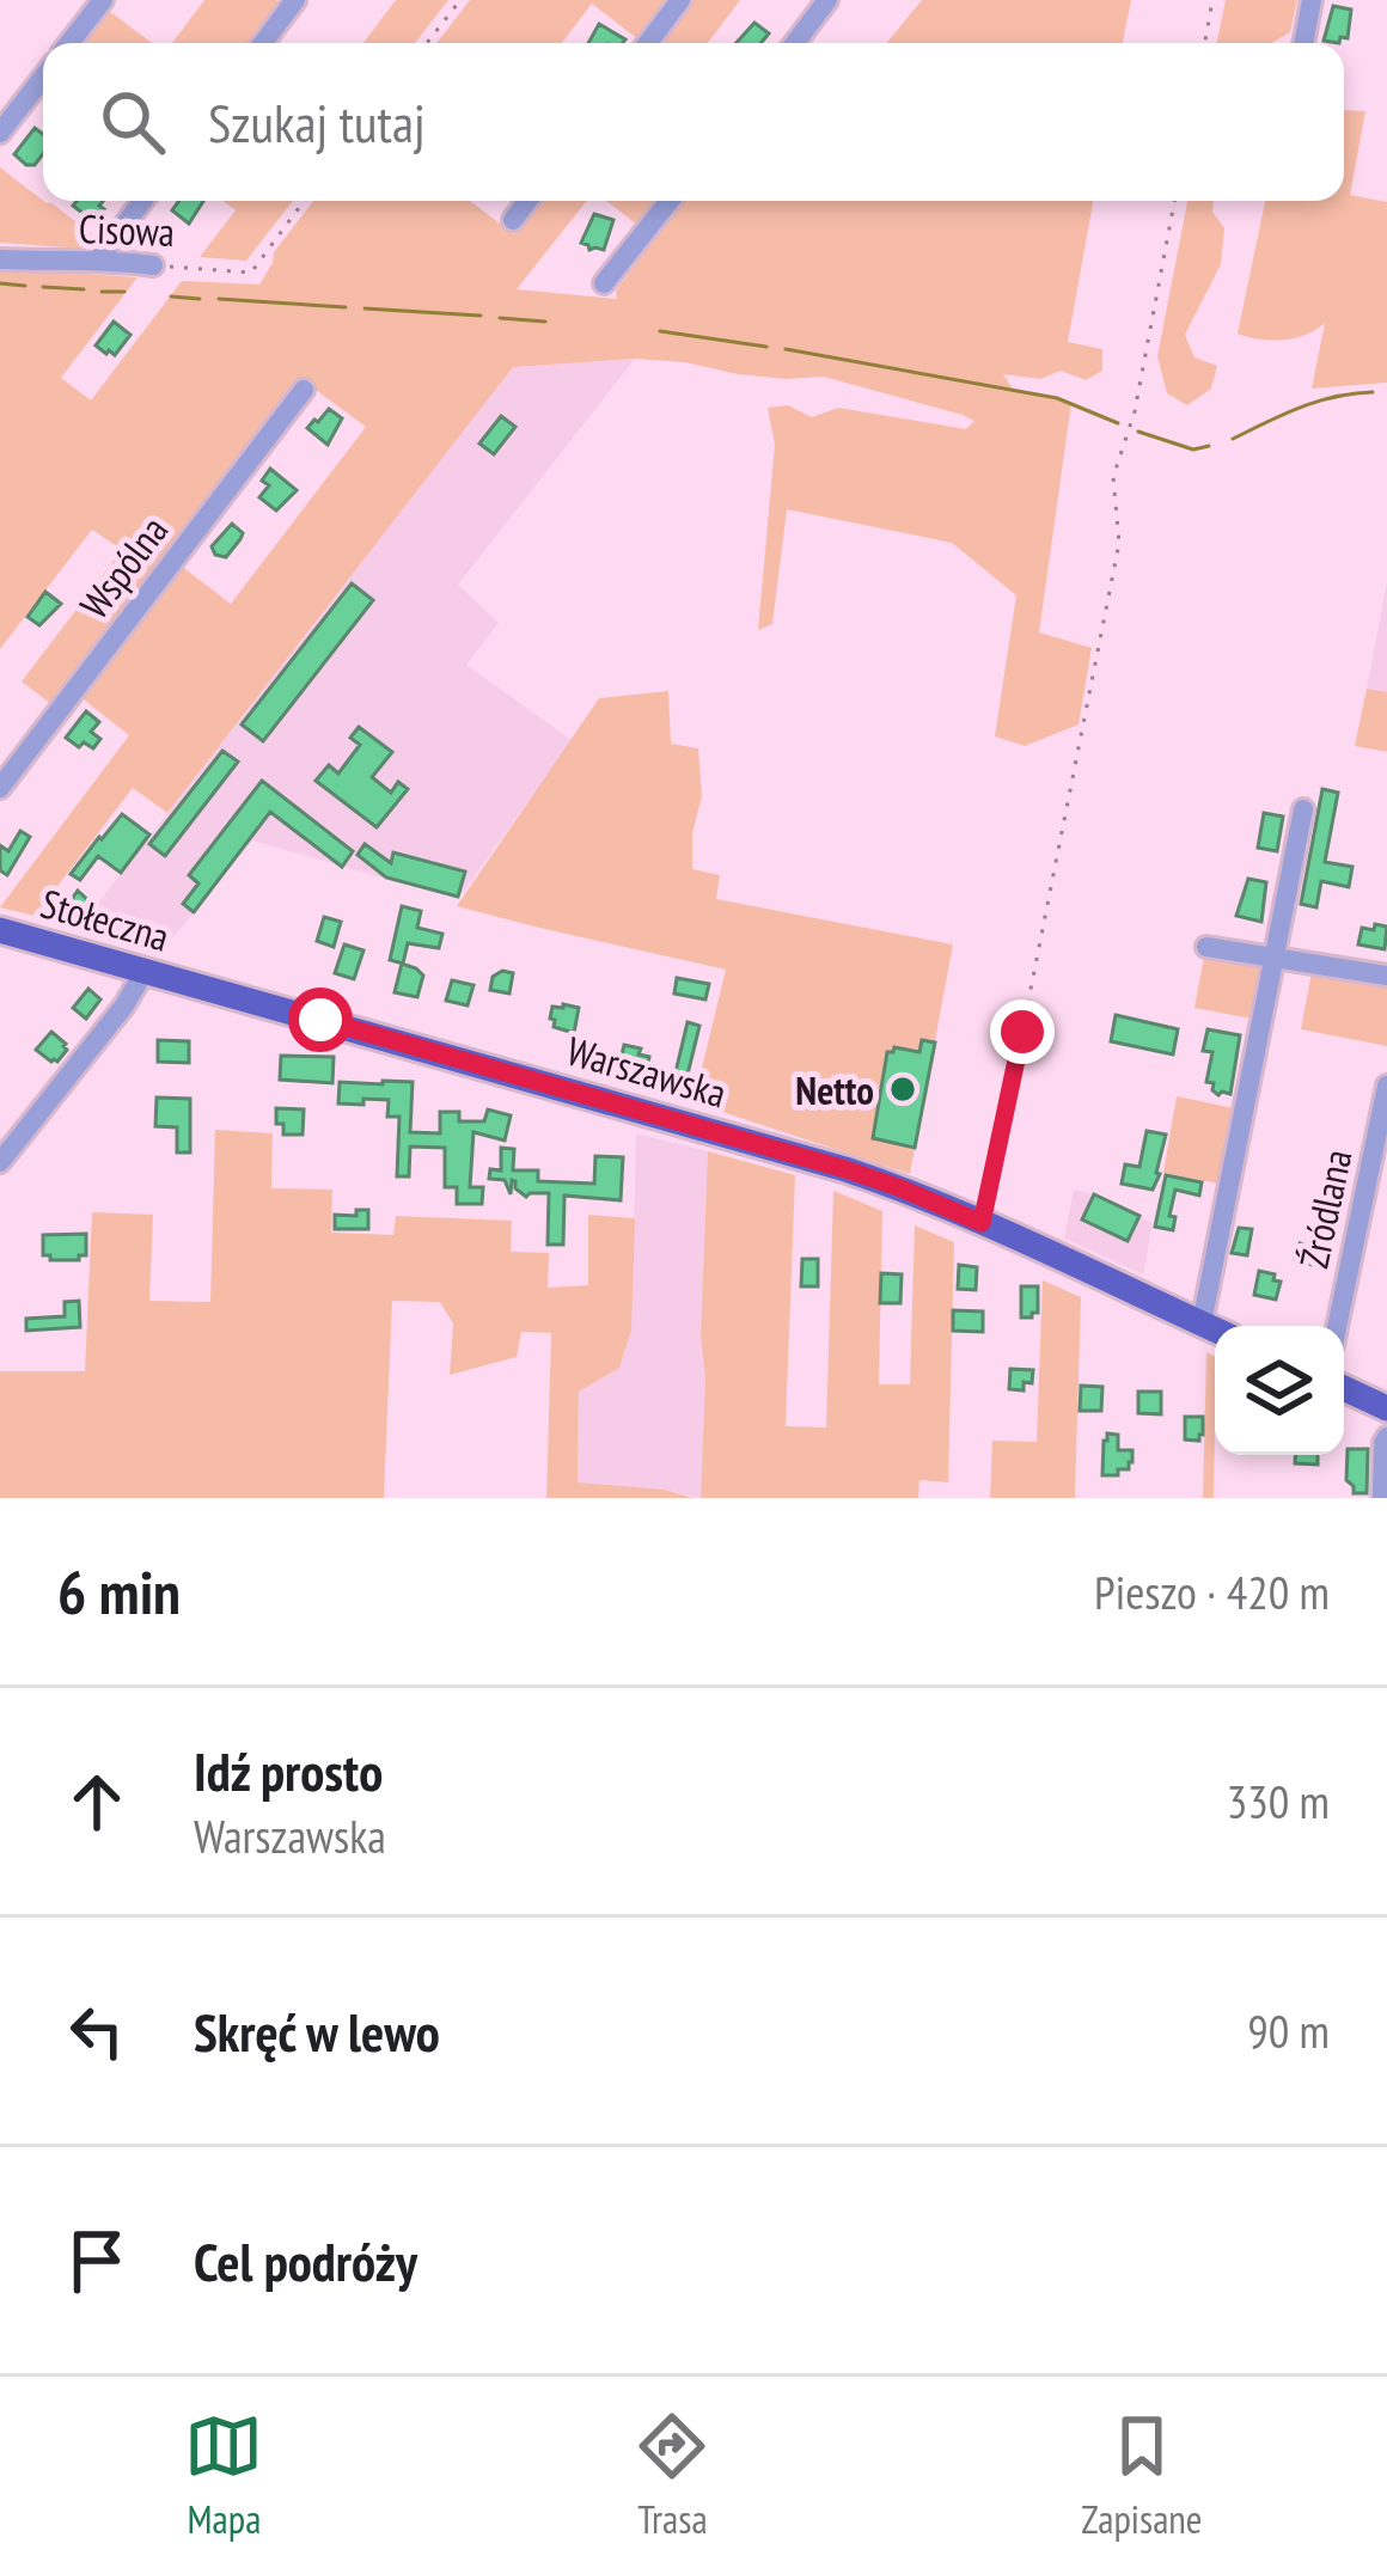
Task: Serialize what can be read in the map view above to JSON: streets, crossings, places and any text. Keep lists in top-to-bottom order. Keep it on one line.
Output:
{"streets":{"main road":["Stołeczna","Warszawska"],"street":["Cisowa","Wspólna","Źródlana"]},"crossings":[["Stołeczna","Warszawska"]],"places":["Netto"],"page":{"search":"Szukaj tutaj","heading":["6 min","Pieszo · 420 m"],"list":[["Idź prosto","Warszawska","330 m"],["Skręć w lewo","90 m"],"Cel podróży"],"nav":["Mapa","Trasa","Zapisane"]}}
